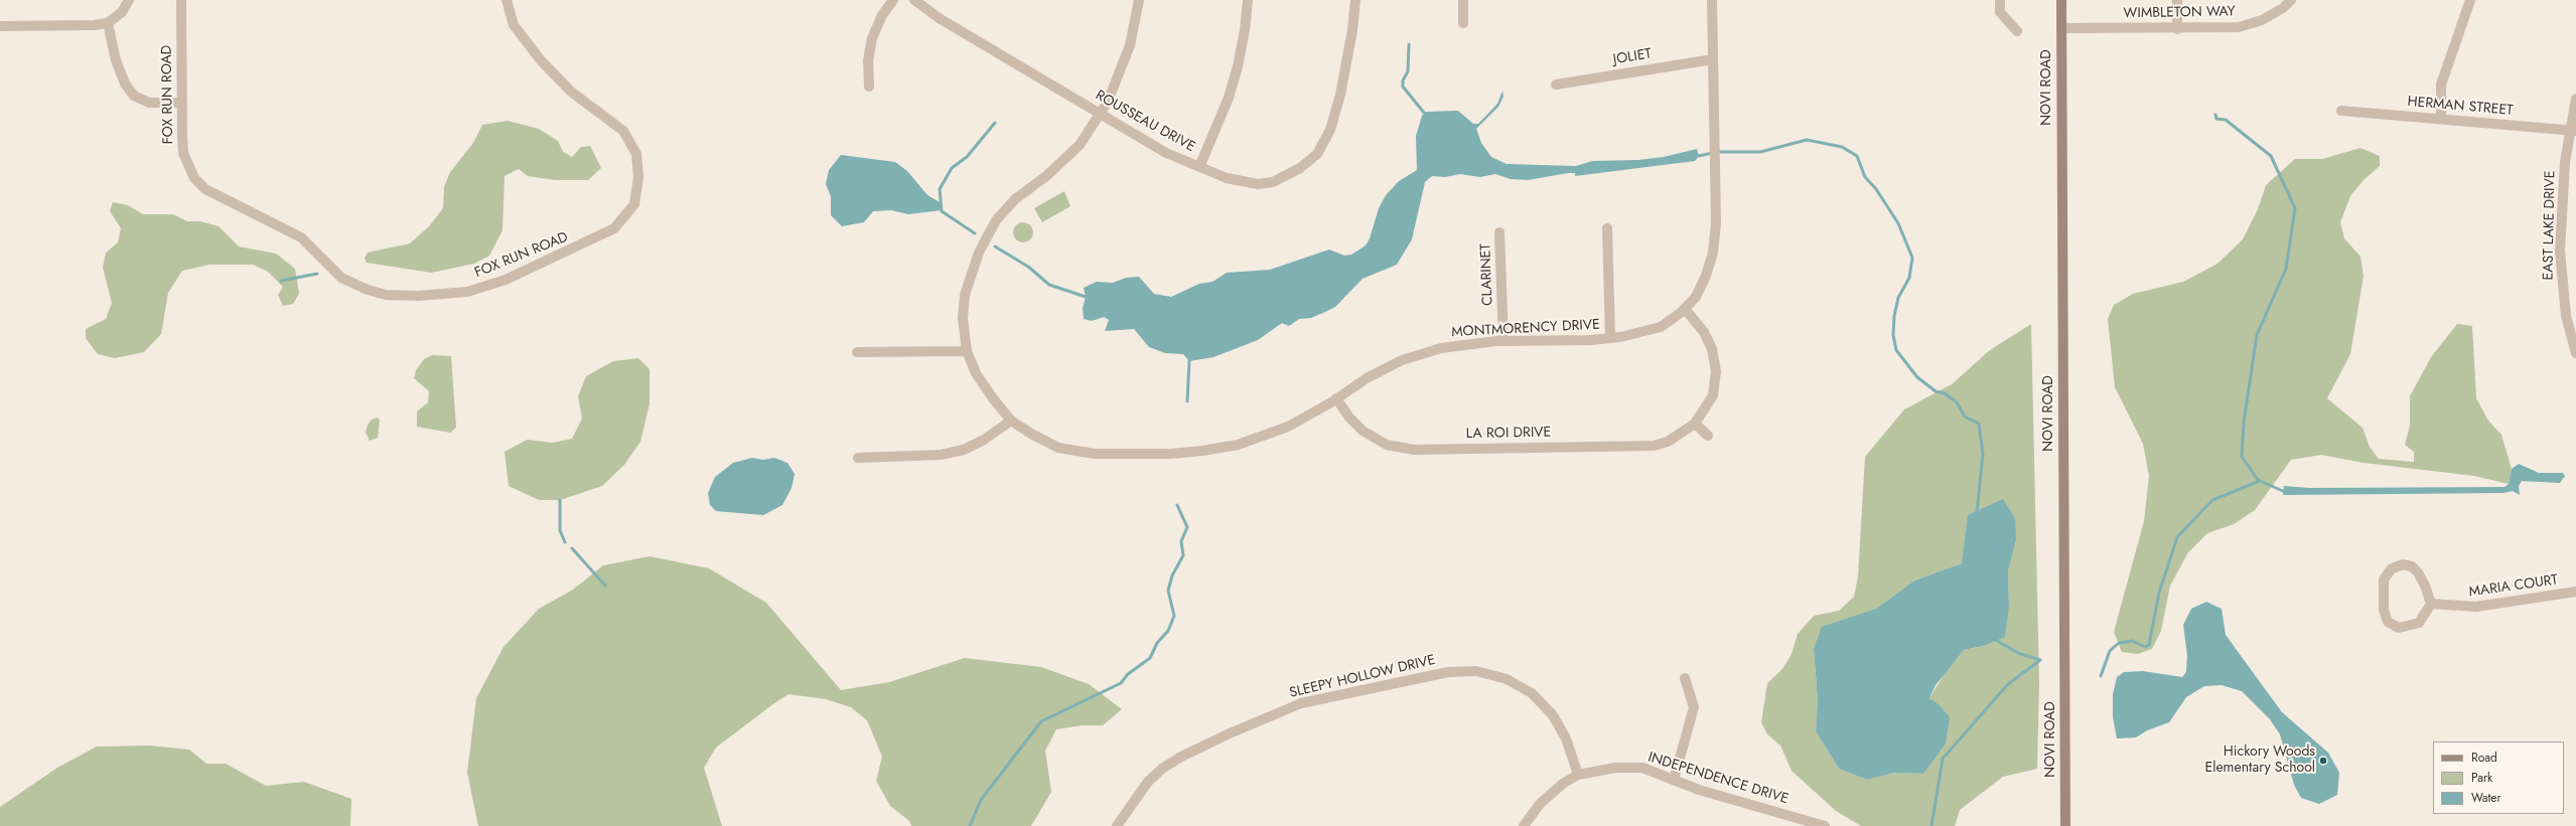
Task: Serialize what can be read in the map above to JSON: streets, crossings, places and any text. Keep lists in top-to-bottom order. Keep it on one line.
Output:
{"streets":{"main road":["NOVI ROAD"],"street":["WIMBLETON WAY","JOLIET","FOX RUN ROAD","HERMAN STREET","ROUSSEAU DRIVE","EAST LAKE DRIVE","CLARINET","MONTMORENCY DRIVE","LA ROI DRIVE","MARIA COURT","SLEEPY HOLLOW DRIVE","INDEPENDENCE DRIVE"]},"crossings":[["WIMBLETON WAY","NOVI ROAD"],["JOLIET","MONTMORENCY DRIVE"],["HERMAN STREET","EAST LAKE DRIVE"],["ROUSSEAU DRIVE","MONTMORENCY DRIVE"],["CLARINET","MONTMORENCY DRIVE"],["MONTMORENCY DRIVE","LA ROI DRIVE"],["SLEEPY HOLLOW DRIVE","INDEPENDENCE DRIVE"]],"places":["Hickory Woods Elementary School"],"legend":["Road","Park","Water"]}
